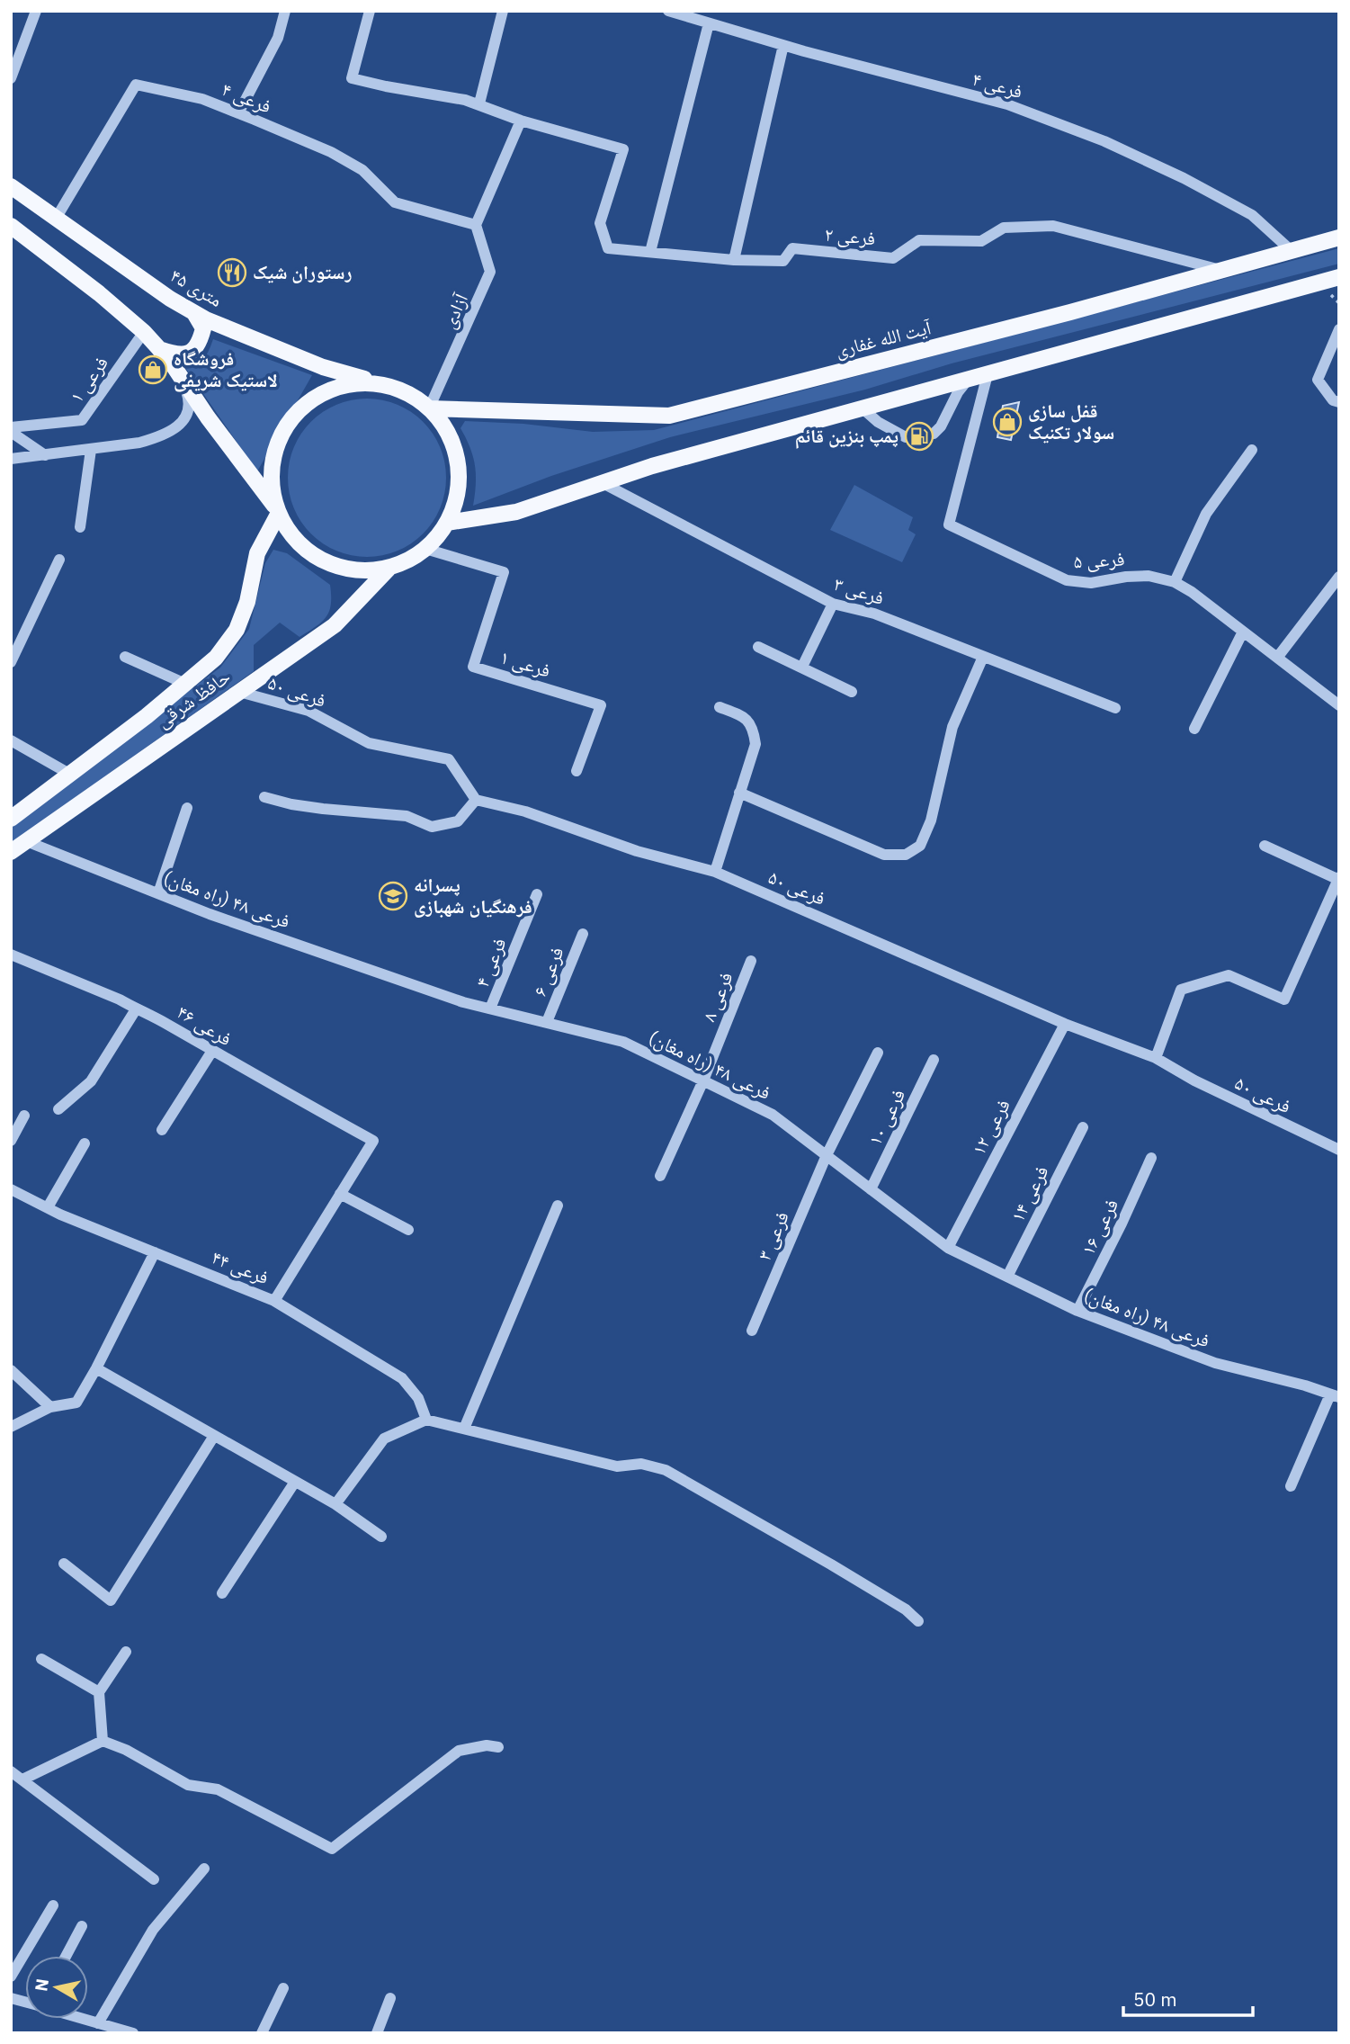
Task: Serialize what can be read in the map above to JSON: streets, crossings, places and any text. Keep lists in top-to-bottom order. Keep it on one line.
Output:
{"streets":{"main road":["۴۵ متری","آیت الله غفاری","حافظ شرقی"],"street":["فرعی ۴","فرعی ۲","آزادی","فرعی ۱","فرعی ۵","فرعی ۳","فرعی ۵۰","فرعی ۴۸ (راه مغان)","فرعی ۶","فرعی ۸","فرعی ۴۶","فرعی ۱۰","فرعی ۱۲","فرعی ۱۴","فرعی ۱۶","فرعی ۴۴"]},"crossings":[["فرعی ۴","۴۵ متری"],["فرعی ۴","آزادی"],["فرعی ۴","آیت الله غفاری"],["فرعی ۴","فرعی ۴۸ (راه مغان)"],["فرعی ۲","آیت الله غفاری"],["۴۵ متری","آزادی"],["۴۵ متری","آیت الله غفاری"],["۴۵ متری","فرعی ۱"],["۴۵ متری","حافظ شرقی"],["آزادی","آیت الله غفاری"],["آزادی","فرعی ۱"],["آزادی","حافظ شرقی"],["آیت الله غفاری","فرعی ۱"],["آیت الله غفاری","حافظ شرقی"],["فرعی ۱","حافظ شرقی"],["فرعی ۳","فرعی ۴۸ (راه مغان)"],["فرعی ۵۰","حافظ شرقی"],["فرعی ۵۰","فرعی ۱۲"],["حافظ شرقی","فرعی ۴۸ (راه مغان)"],["فرعی ۴۸ (راه مغان)","فرعی ۶"],["فرعی ۴۸ (راه مغان)","فرعی ۸"],["فرعی ۴۸ (راه مغان)","فرعی ۱۰"],["فرعی ۴۸ (راه مغان)","فرعی ۱۲"],["فرعی ۴۸ (راه مغان)","فرعی ۱۴"],["فرعی ۴۸ (راه مغان)","فرعی ۱۶"]],"places":{"restaurant":["رستوران شیک"],"shop":["فروشگاه لاستیک شریفی","قفل سازی سولار تکنیک"],"fuel station":["پمپ بنزین قائم"],"school or university":["پسرانه فرهنگیان شهبازی"]},"scale_bar":"50 m","north":"left"}
